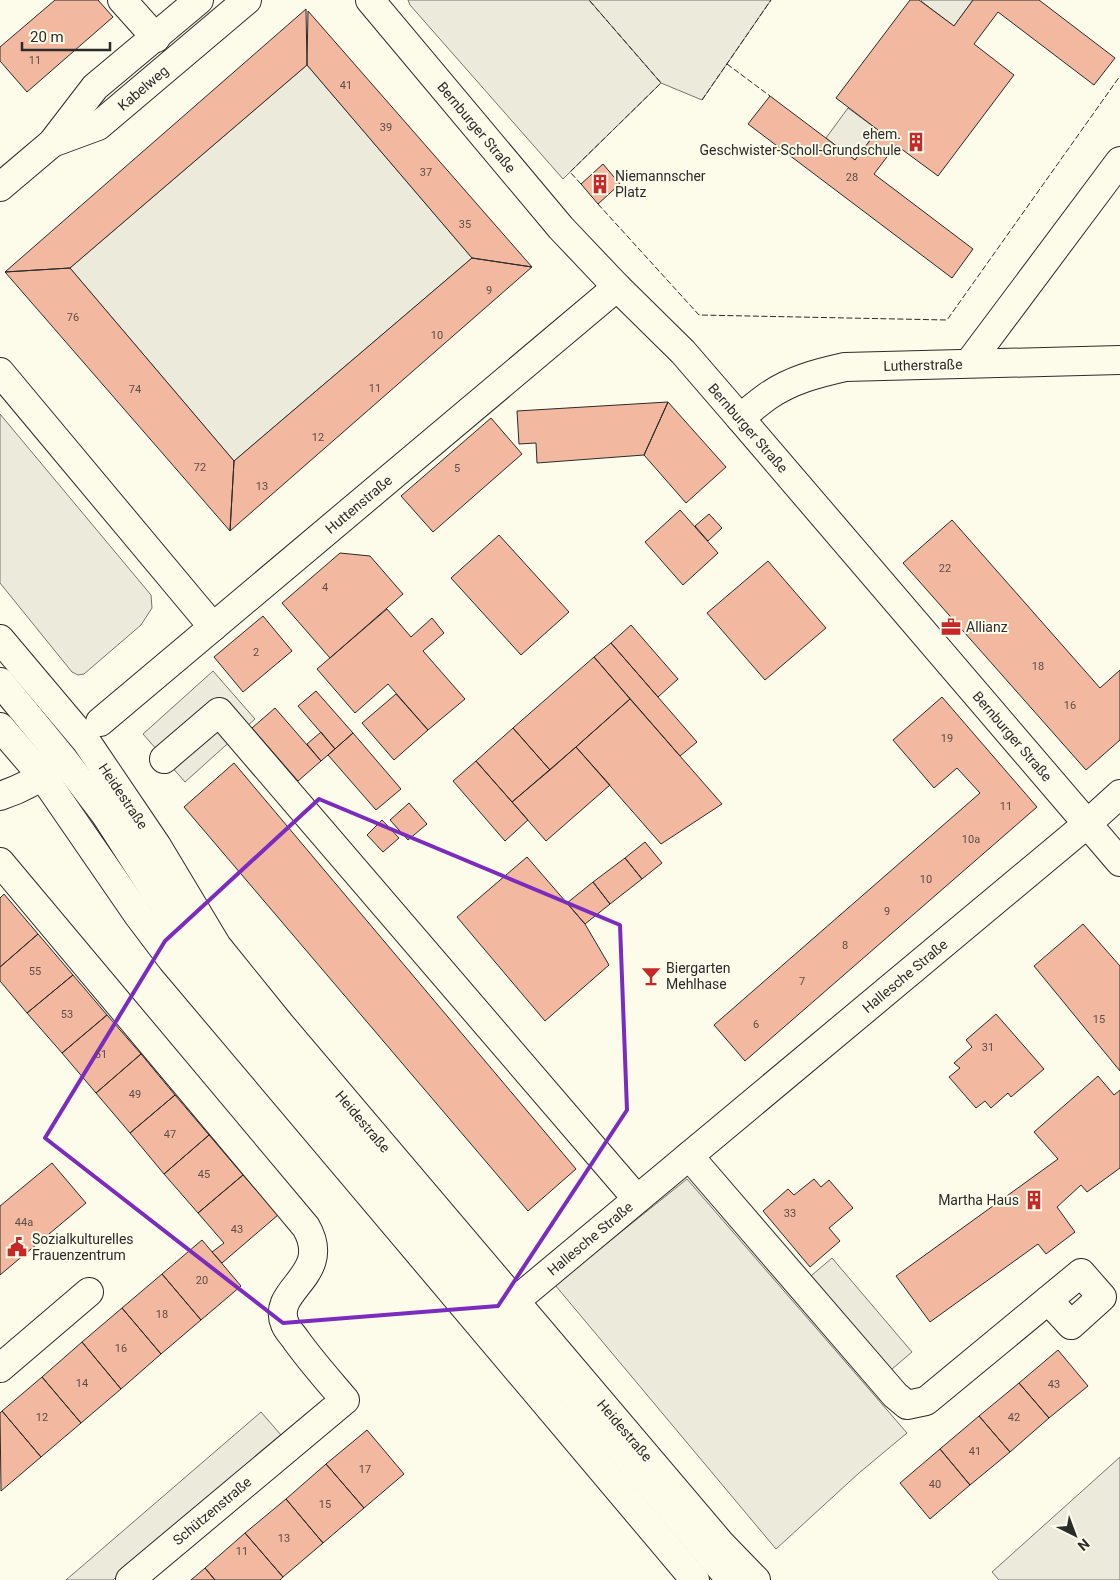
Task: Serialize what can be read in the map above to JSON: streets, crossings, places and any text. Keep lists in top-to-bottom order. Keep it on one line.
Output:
{"streets":{"street":["Kabelweg","Bernburger Straße","Lutherstraße","Huttenstraße","Heidestraße","Hallesche Straße","Schützenstraße"]},"crossings":[["Bernburger Straße","Lutherstraße"],["Bernburger Straße","Huttenstraße"],["Bernburger Straße","Hallesche Straße"],["Huttenstraße","Heidestraße"],["Heidestraße","Hallesche Straße"]],"places":{"building":["ehem. Geschwister-Scholl-Grundschule","Niemannscher Platz","Martha Haus"],"office":["Allianz"],"bar":["Biergarten Mehlhase"],"public building":["Sozialkulturelles Frauenzentrum"]},"house_numbers":["11","41","39","37","28","35","9","76","10","11","74","12","72","5","13","22","4","2","18","16","19","11","10a","10","9","8","55","7","53","15","6","31","51","49","47","45","33","44a","43","20","18","16","14","43","12","42","41","17","40","15","13","11"],"scale_bar":"20 m","north":"bottom right"}
